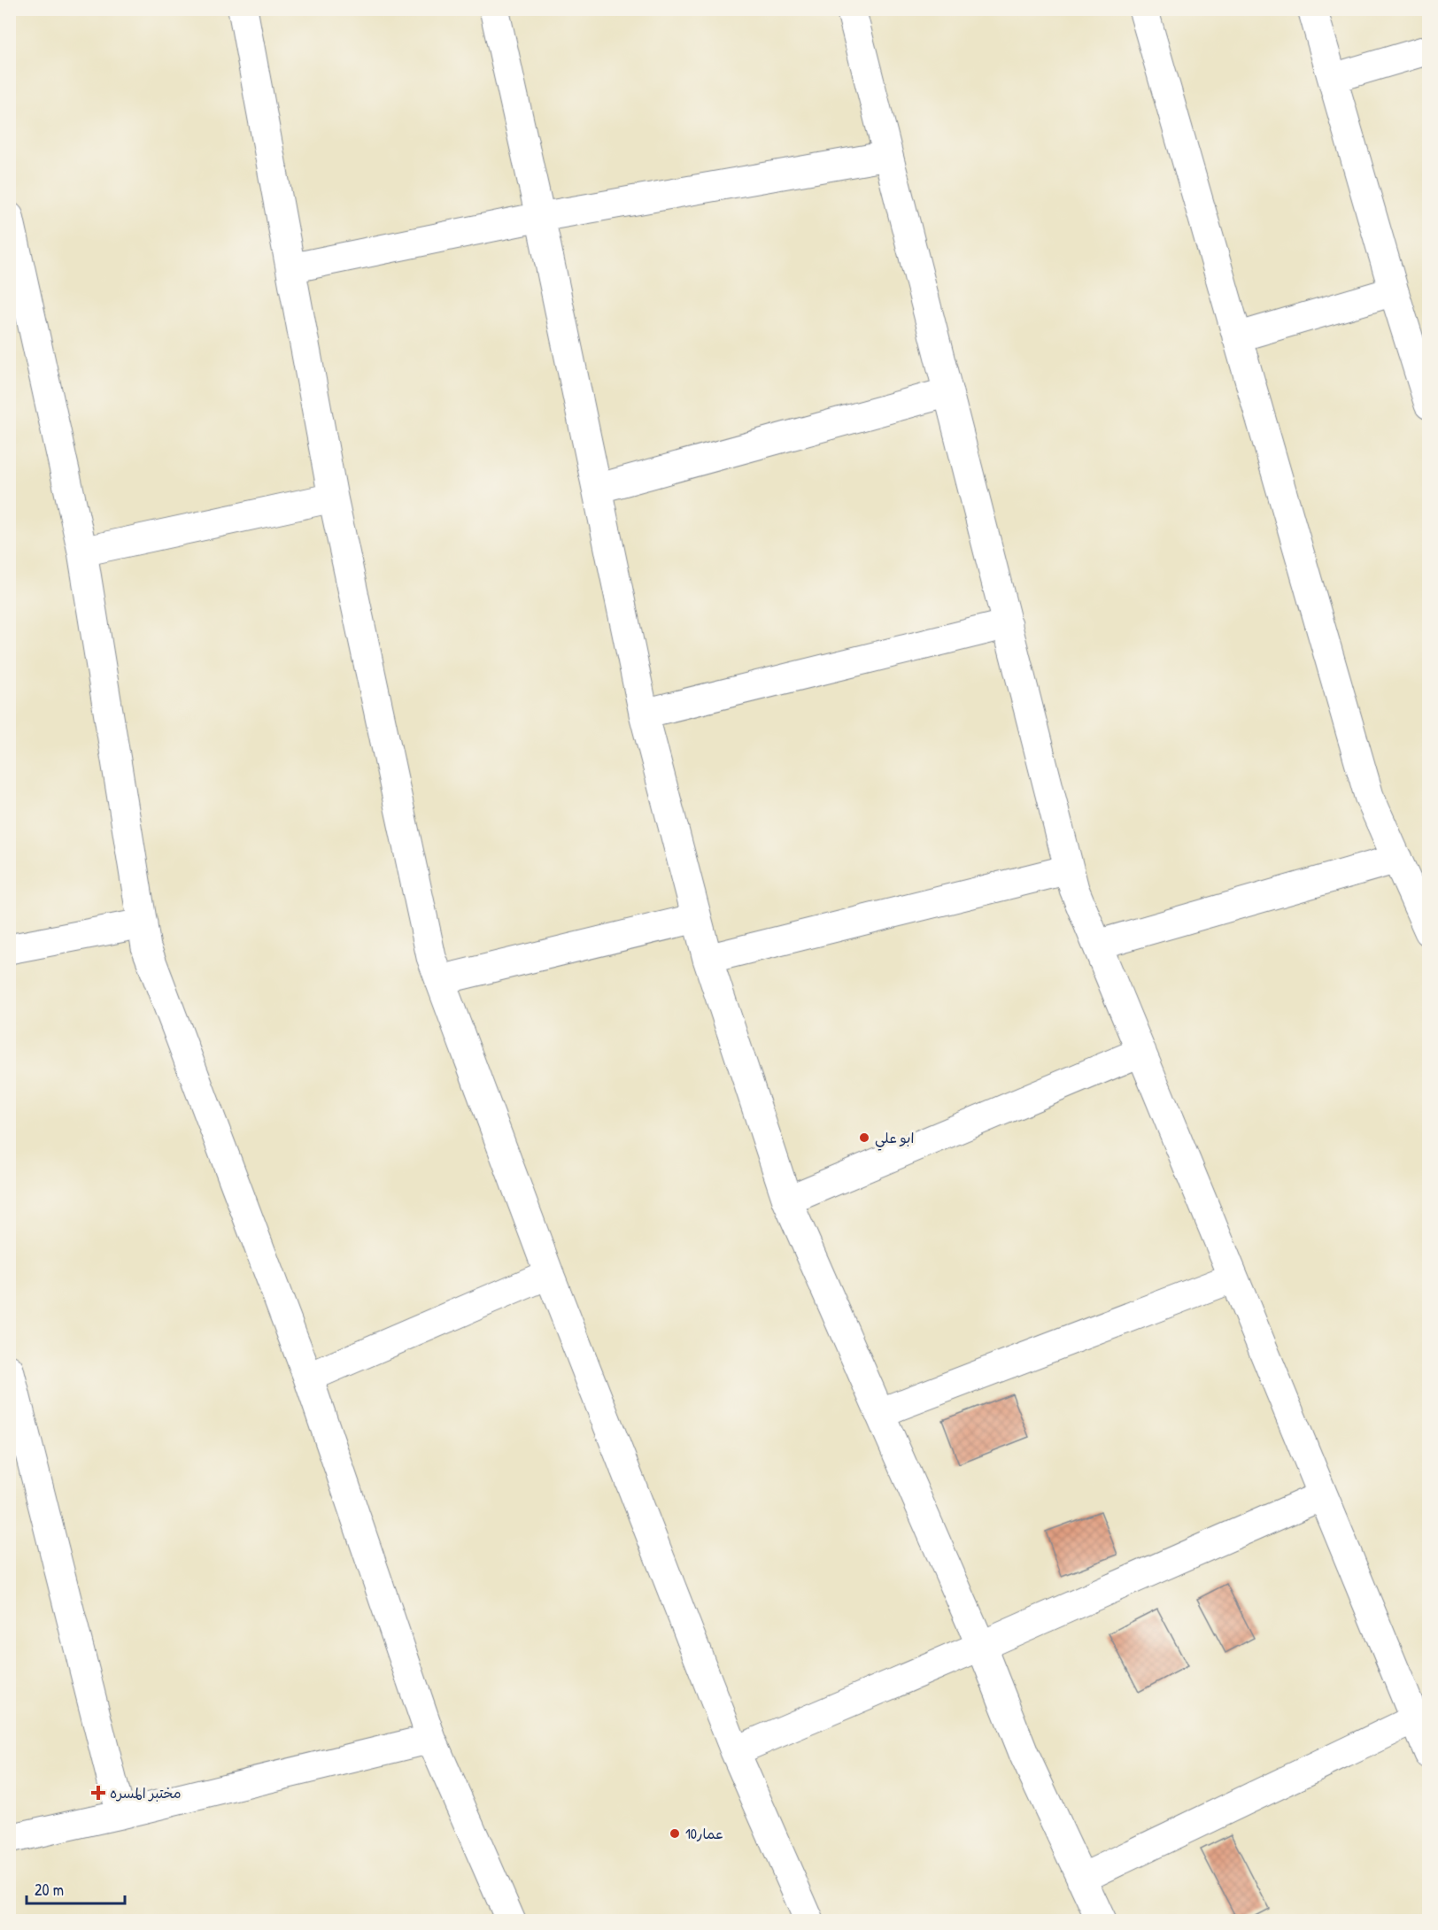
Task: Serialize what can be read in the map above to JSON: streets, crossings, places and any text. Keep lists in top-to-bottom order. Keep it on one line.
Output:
{"places":{"other":["ابو علي","عمار10"],"health":["مختبر المسره"]},"scale_bar":"20 m"}
